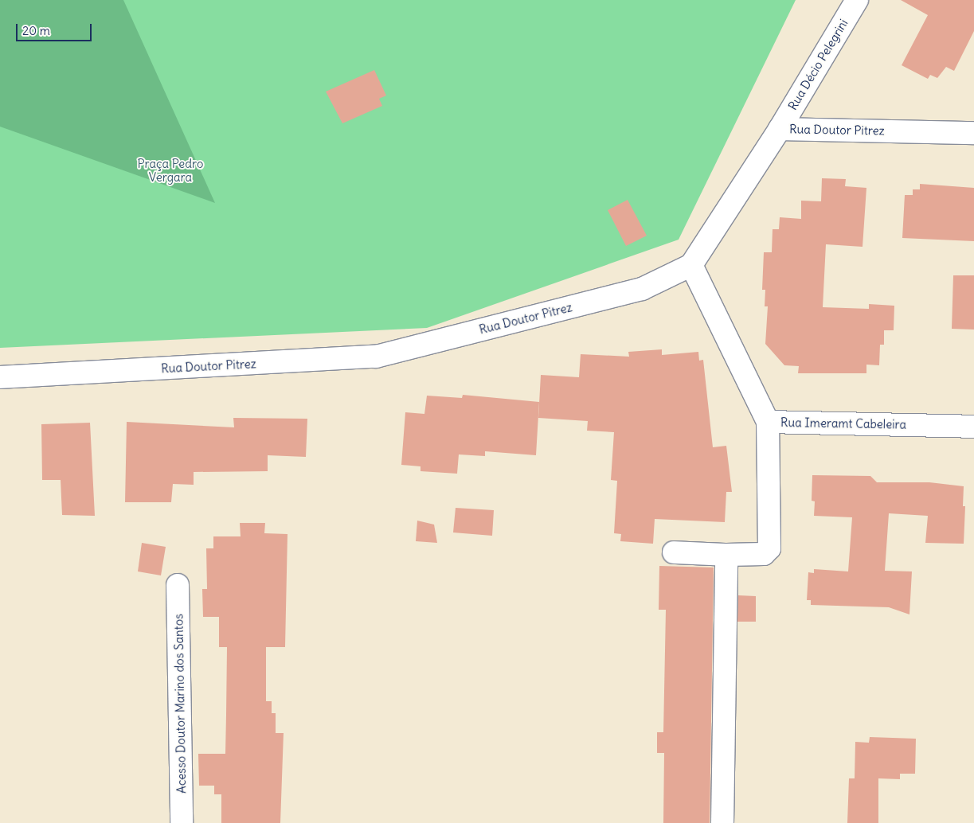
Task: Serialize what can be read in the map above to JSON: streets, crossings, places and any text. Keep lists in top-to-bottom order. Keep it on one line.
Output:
{"streets":{"street":["Rua Décio Pelegrini","Rua Doutor Pitrez","Rua Imeramt Cabeleira","Acesso Doutor Marino dos Santos"]},"crossings":[["Rua Décio Pelegrini","Rua Doutor Pitrez"],["Rua Doutor Pitrez","Rua Imeramt Cabeleira"]],"parks":["Praça Pedro Vergara"],"scale_bar":"20 m"}
